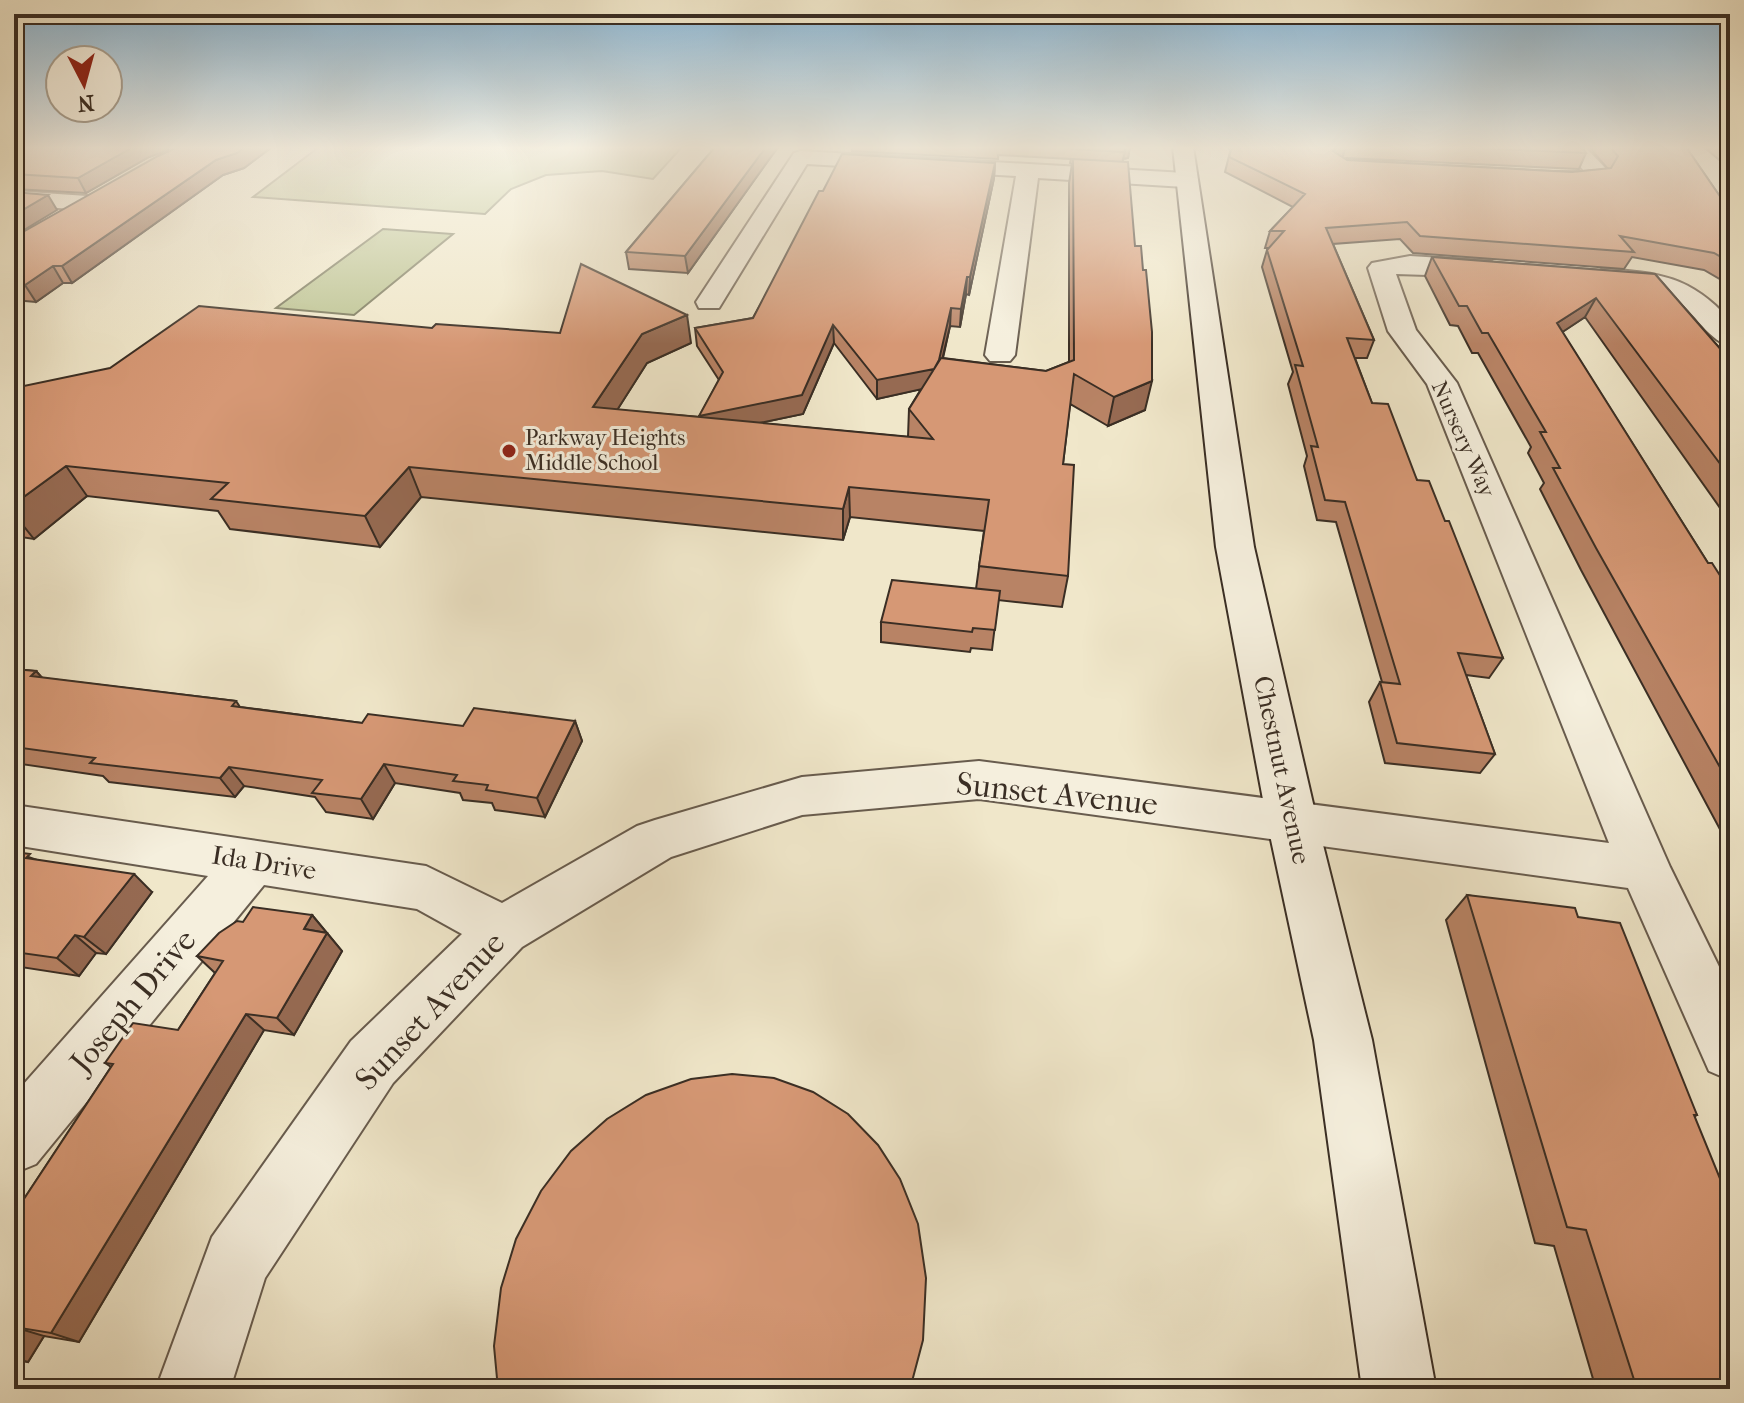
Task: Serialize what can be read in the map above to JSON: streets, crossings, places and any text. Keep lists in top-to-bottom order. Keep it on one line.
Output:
{"streets":{"street":["Nursery Way","Chestnut Avenue","Sunset Avenue","Ida Drive","Joseph Drive"]},"crossings":[["Chestnut Avenue","Sunset Avenue"],["Sunset Avenue","Ida Drive"],["Ida Drive","Joseph Drive"]],"places":["Parkway Heights Middle School"],"north":"bottom"}
